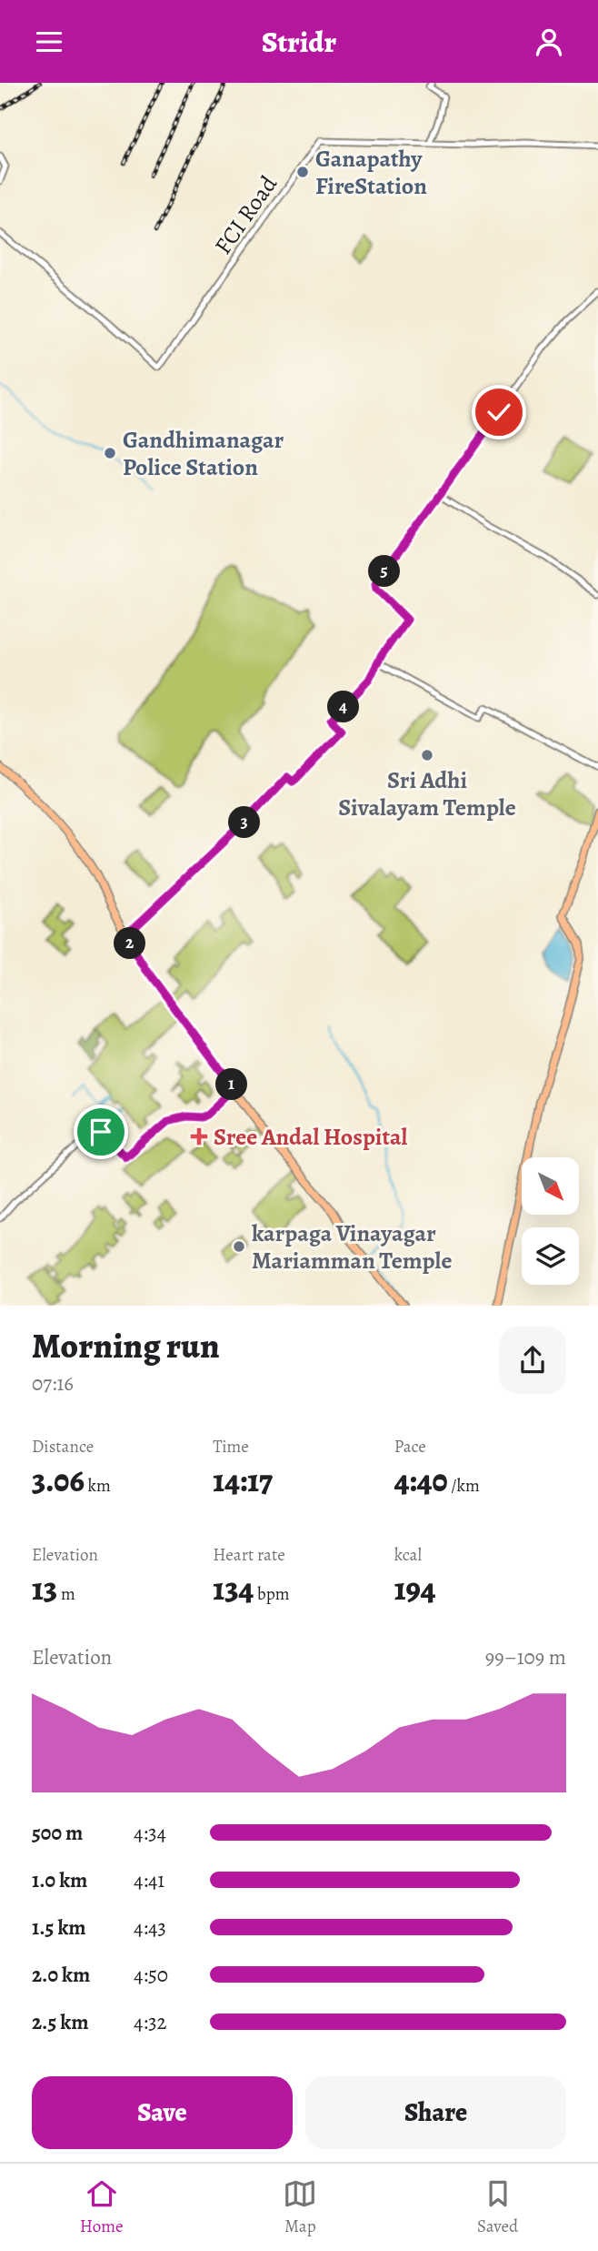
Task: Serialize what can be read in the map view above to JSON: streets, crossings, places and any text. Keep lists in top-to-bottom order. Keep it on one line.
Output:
{"streets":{"street":["FCI Road"]},"places":{"other":["Ganapathy FireStation","Gandhimanagar Police Station","Sri Adhi Sivalayam Temple","karpaga Vinayagar Mariamman Temple"],"health":["Sree Andal Hospital"]},"north":"bottom right","page":{"header":"Stridr","pins":["5","4","3","2","1"],"heading":["Morning run","07:16"],"stats":[["Distance","3.06 km"],["Time","14:17"],["Pace","4:40 /km"],["Elevation","13 m"],["Heart rate","134 bpm"],["kcal","194"]],"chart":["Elevation","99–109 m"],"list":[{"name":"500 m","note":"4:34"},{"name":"1.0 km","note":"4:41"},{"name":"1.5 km","note":"4:43"},{"name":"2.0 km","note":"4:50"},{"name":"2.5 km","note":"4:32"}],"buttons":["Save","Share"],"tabs":["Home","Map","Saved"]}}
